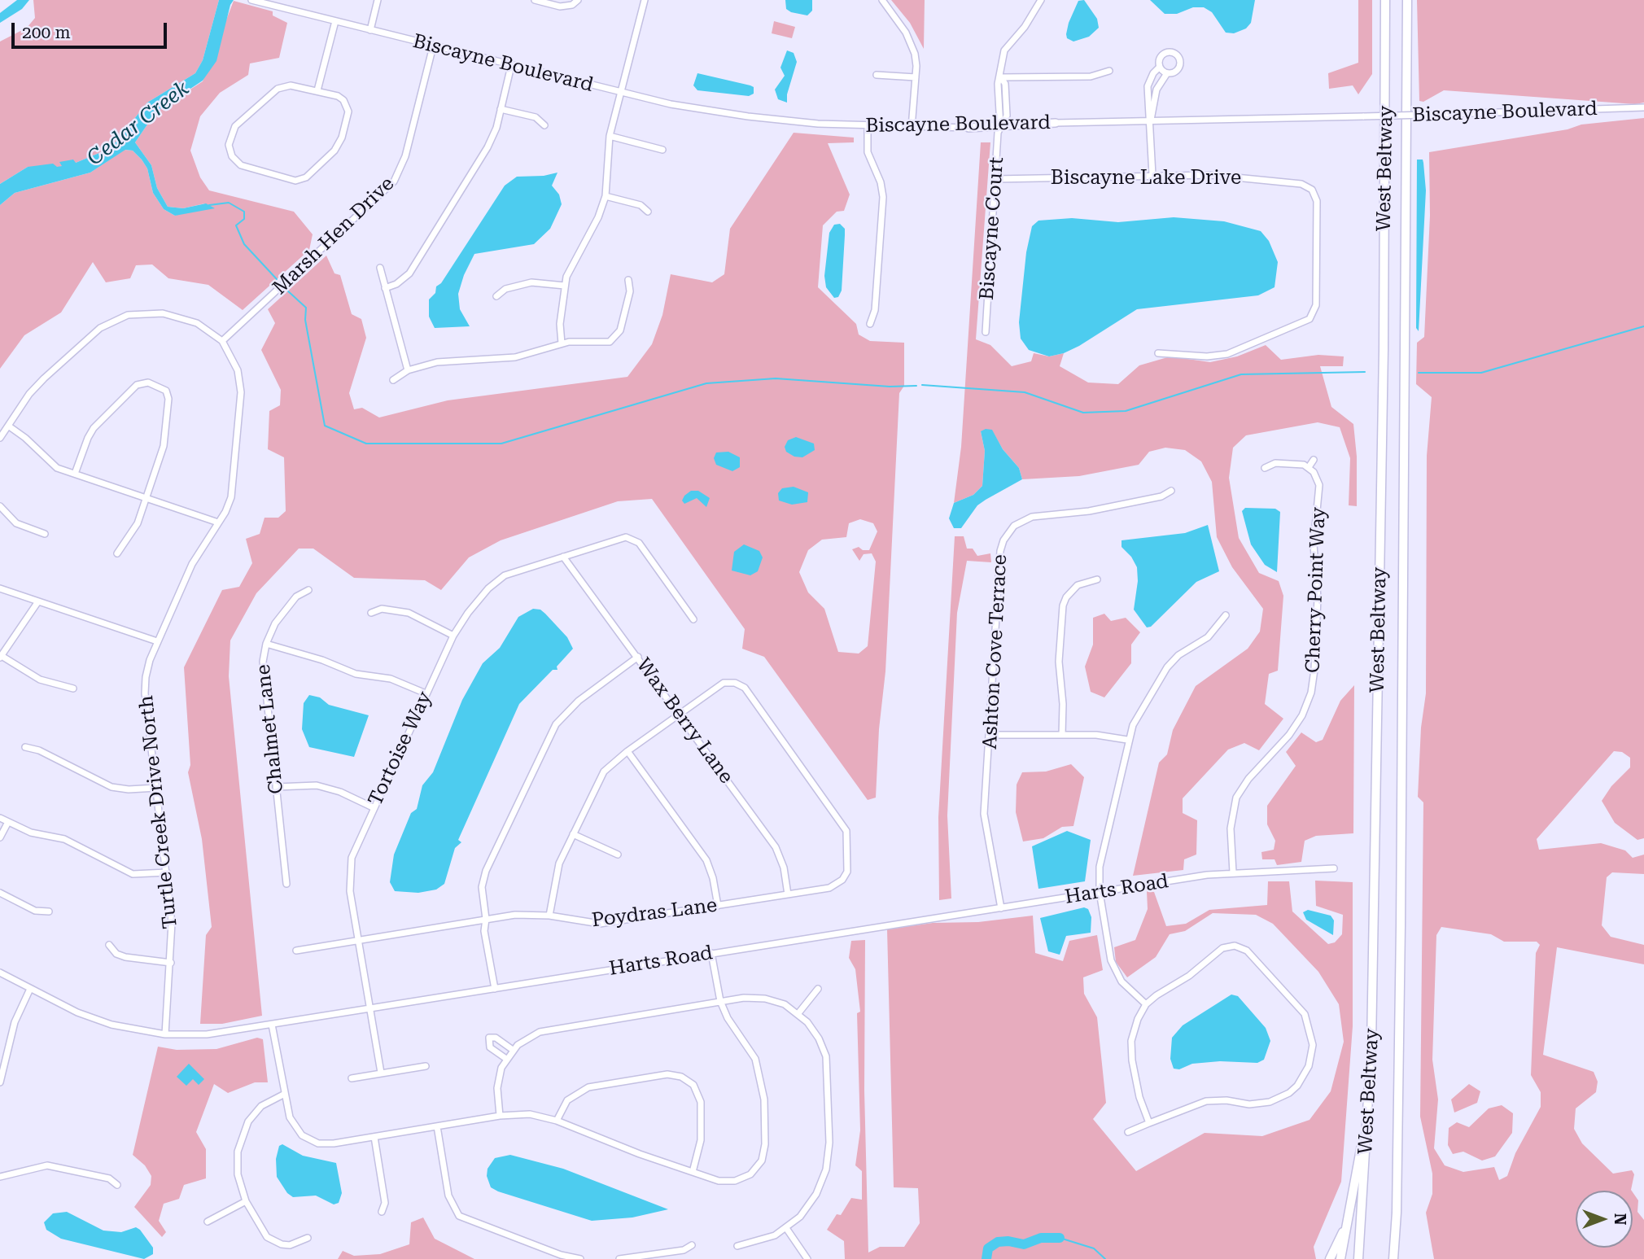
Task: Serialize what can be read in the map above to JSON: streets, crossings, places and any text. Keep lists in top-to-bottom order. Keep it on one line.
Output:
{"streets":{"highway":["West Beltway"],"main road":["Biscayne Boulevard"],"street":["Biscayne Lake Drive","Biscayne Court","Marsh Hen Drive","Cherry Point Way","Ashton Cove Terrace","Wax Berry Lane","Chalmet Lane","Tortoise Way","Turtle Creek Drive North","Harts Road","Poydras Lane"]},"crossings":[["Biscayne Boulevard","Biscayne Court"],["Biscayne Boulevard","Marsh Hen Drive"],["Biscayne Lake Drive","Biscayne Court"],["Marsh Hen Drive","Turtle Creek Drive North"],["Cherry Point Way","Harts Road"],["Ashton Cove Terrace","Harts Road"],["Wax Berry Lane","Tortoise Way"],["Wax Berry Lane","Poydras Lane"],["Tortoise Way","Harts Road"],["Tortoise Way","Poydras Lane"],["Turtle Creek Drive North","Harts Road"]],"water":["Cedar Creek"],"scale_bar":"200 m","north":"right"}
